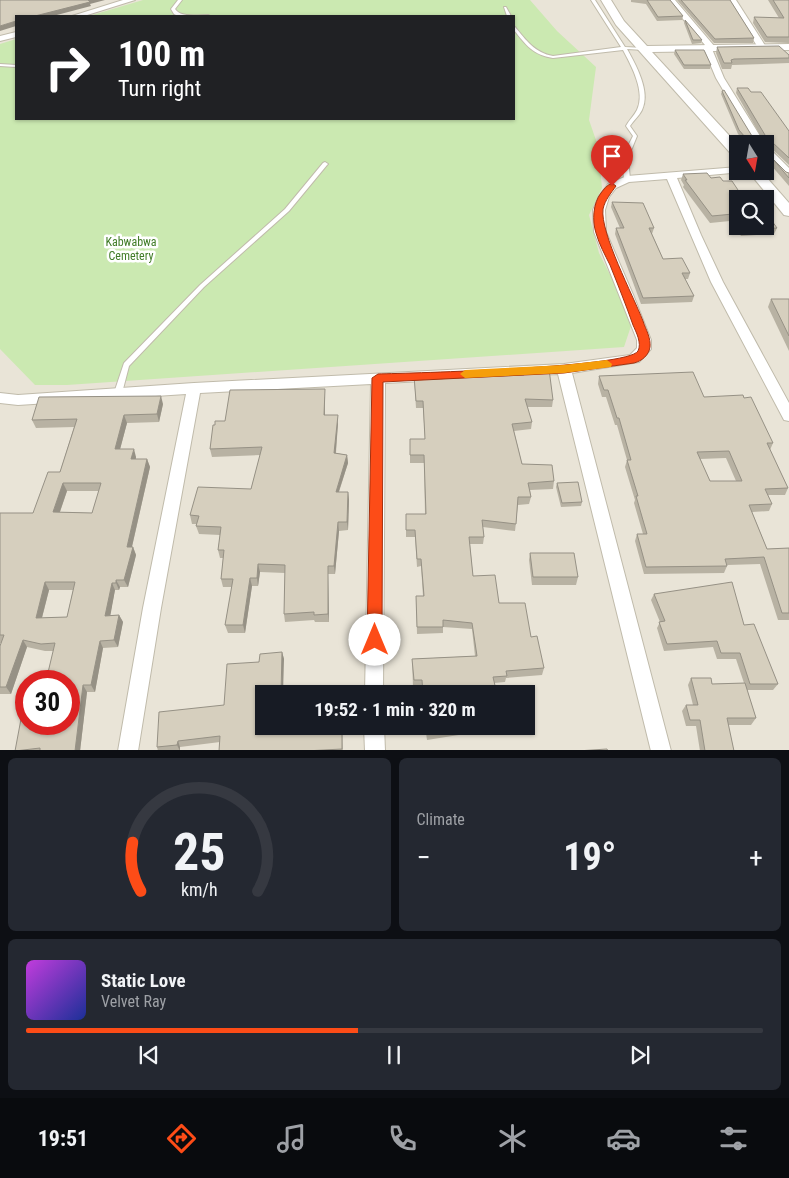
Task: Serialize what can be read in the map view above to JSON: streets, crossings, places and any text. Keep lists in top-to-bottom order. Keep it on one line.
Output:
{"parks":["Kabwabwa Cemetery"],"north":"bottom","page":{"turn":["100 m","Turn right"],"limit":"30","trip":"19:52 · 1 min · 320 m","tile":"Climate","heat":["−","19°","+"],"song":["Static Love","Velvet Ray"],"tabs":"19:51","gauge":["25","km/h"]}}
